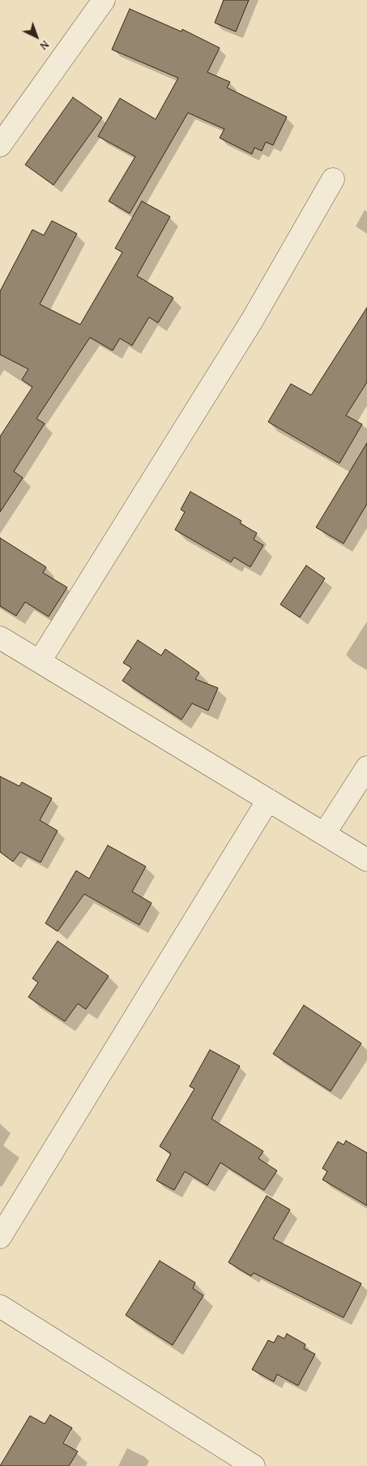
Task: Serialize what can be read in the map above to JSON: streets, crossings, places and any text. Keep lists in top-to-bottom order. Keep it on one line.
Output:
{"north":"bottom right"}
